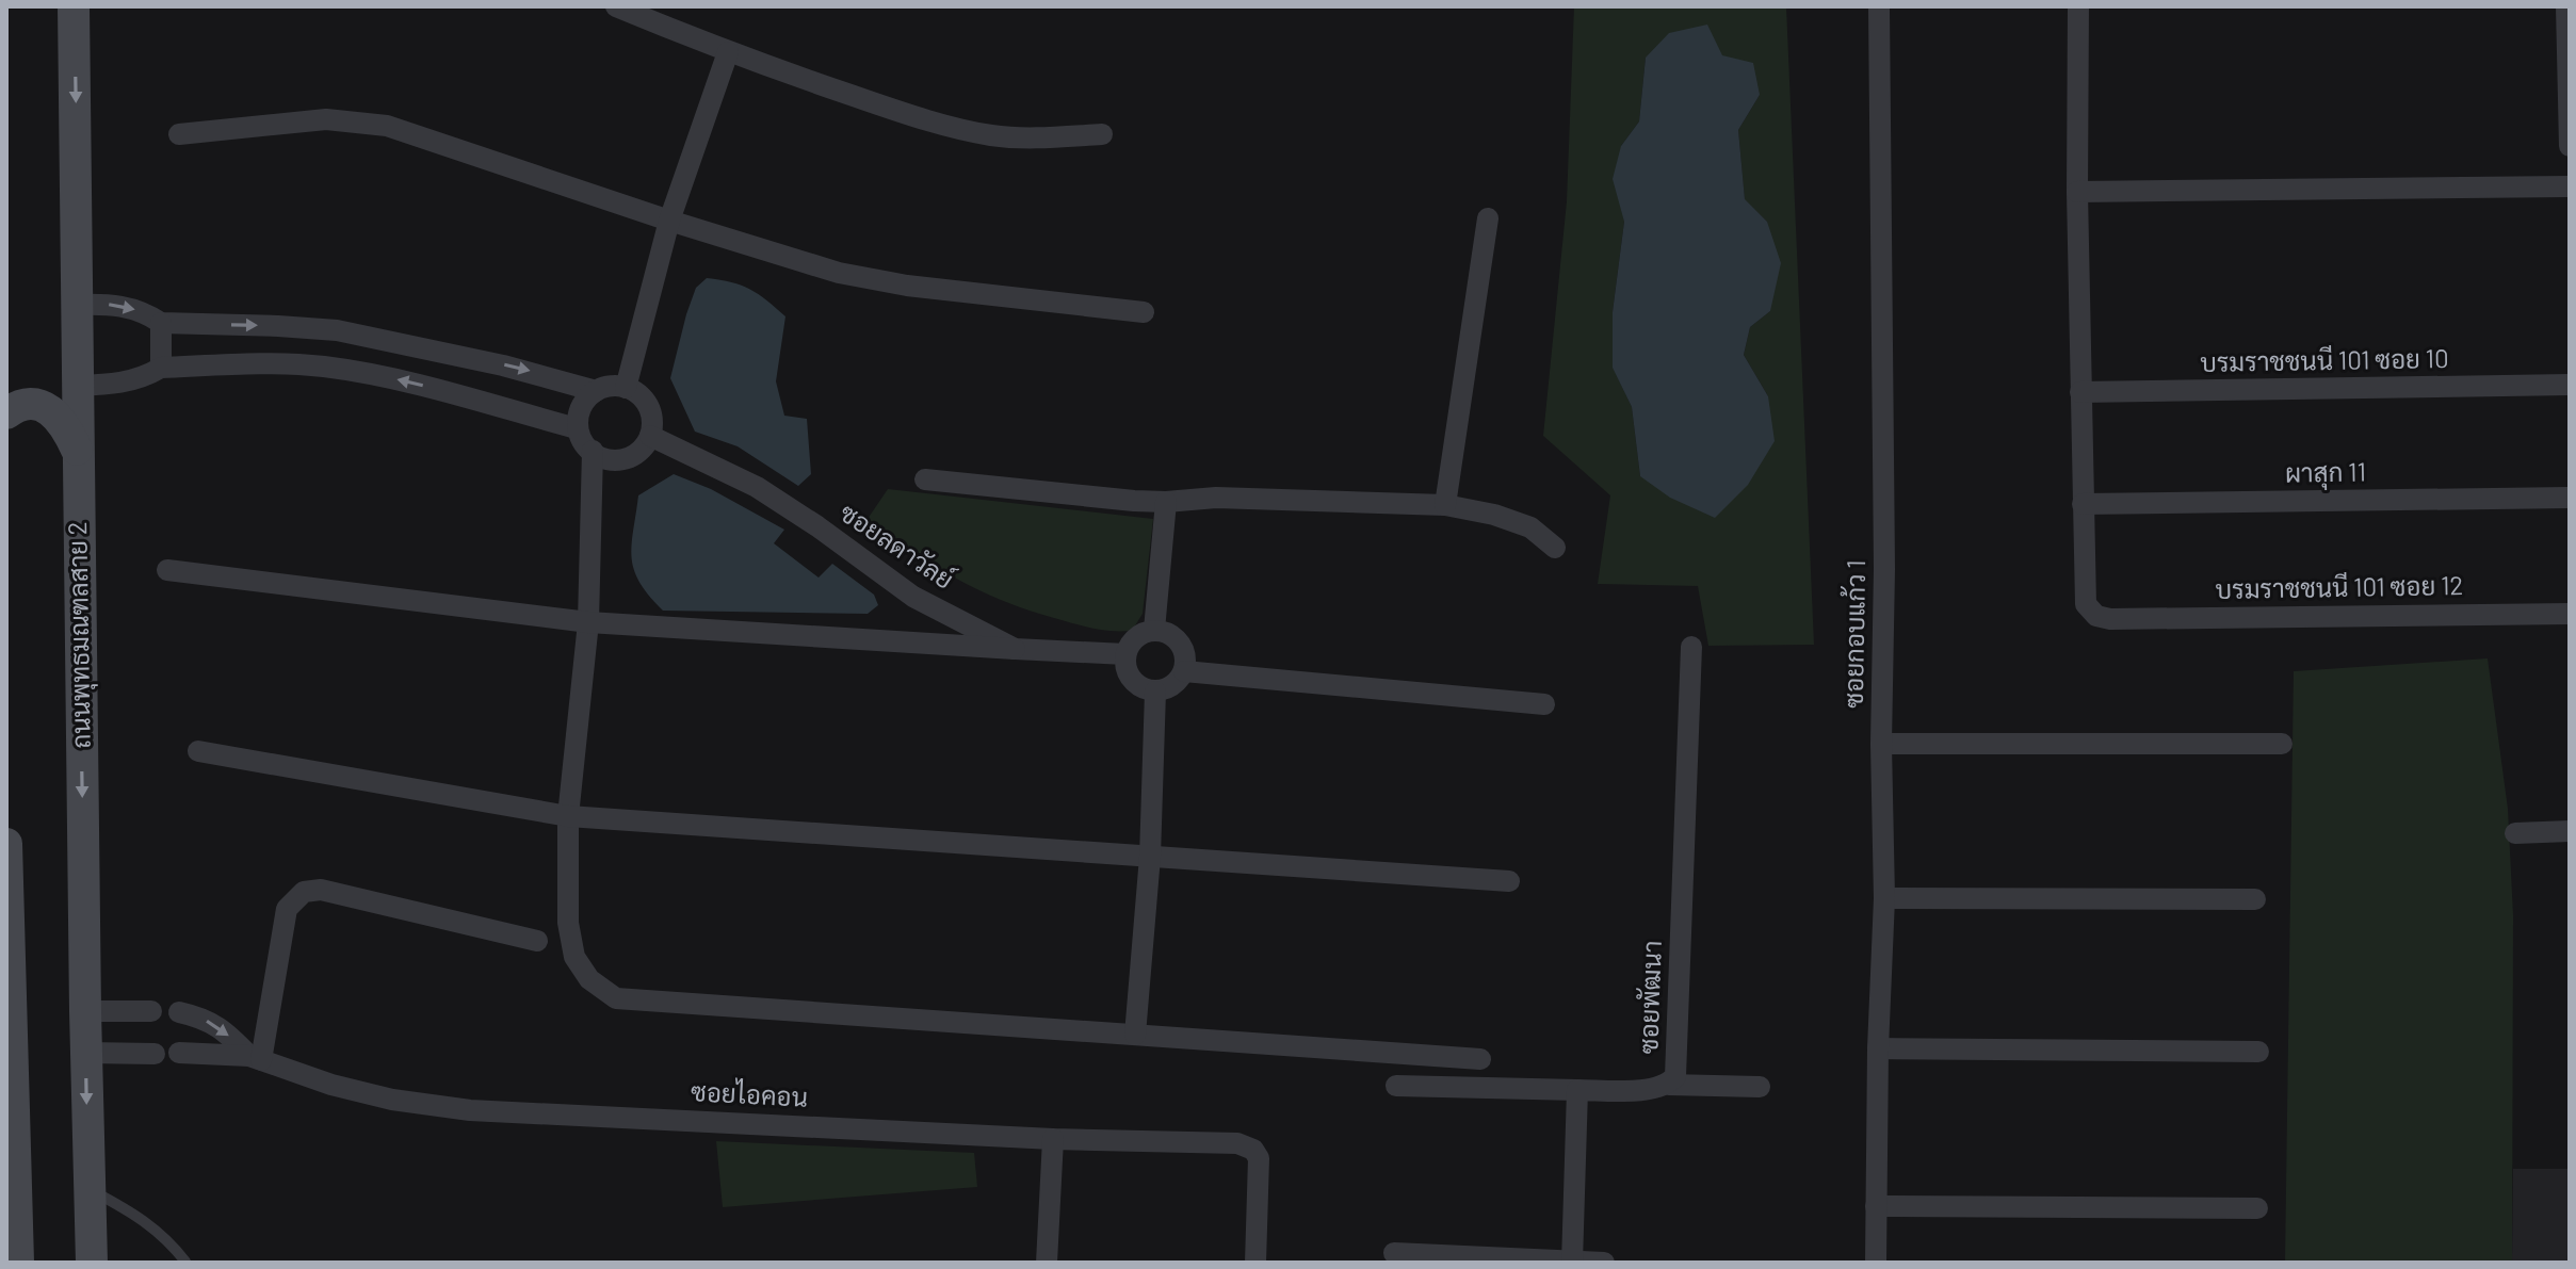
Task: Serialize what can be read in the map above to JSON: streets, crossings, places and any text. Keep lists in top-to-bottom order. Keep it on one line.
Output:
{"streets":{"main road":["ถนนพุทธมณฑลสาย 2"],"street":["บรมราชชนนี 101 ซอย 10","ผาสุก 11","ซอยลดาวัลย์","บรมราชชนนี 101 ซอย 12","ซอยกอบแก้ว 1","ซอยพัฒนา","ซอยไอคอน"]},"crossings":[["ผาสุก 11","บรมราชชนนี 101 ซอย 12"]]}
